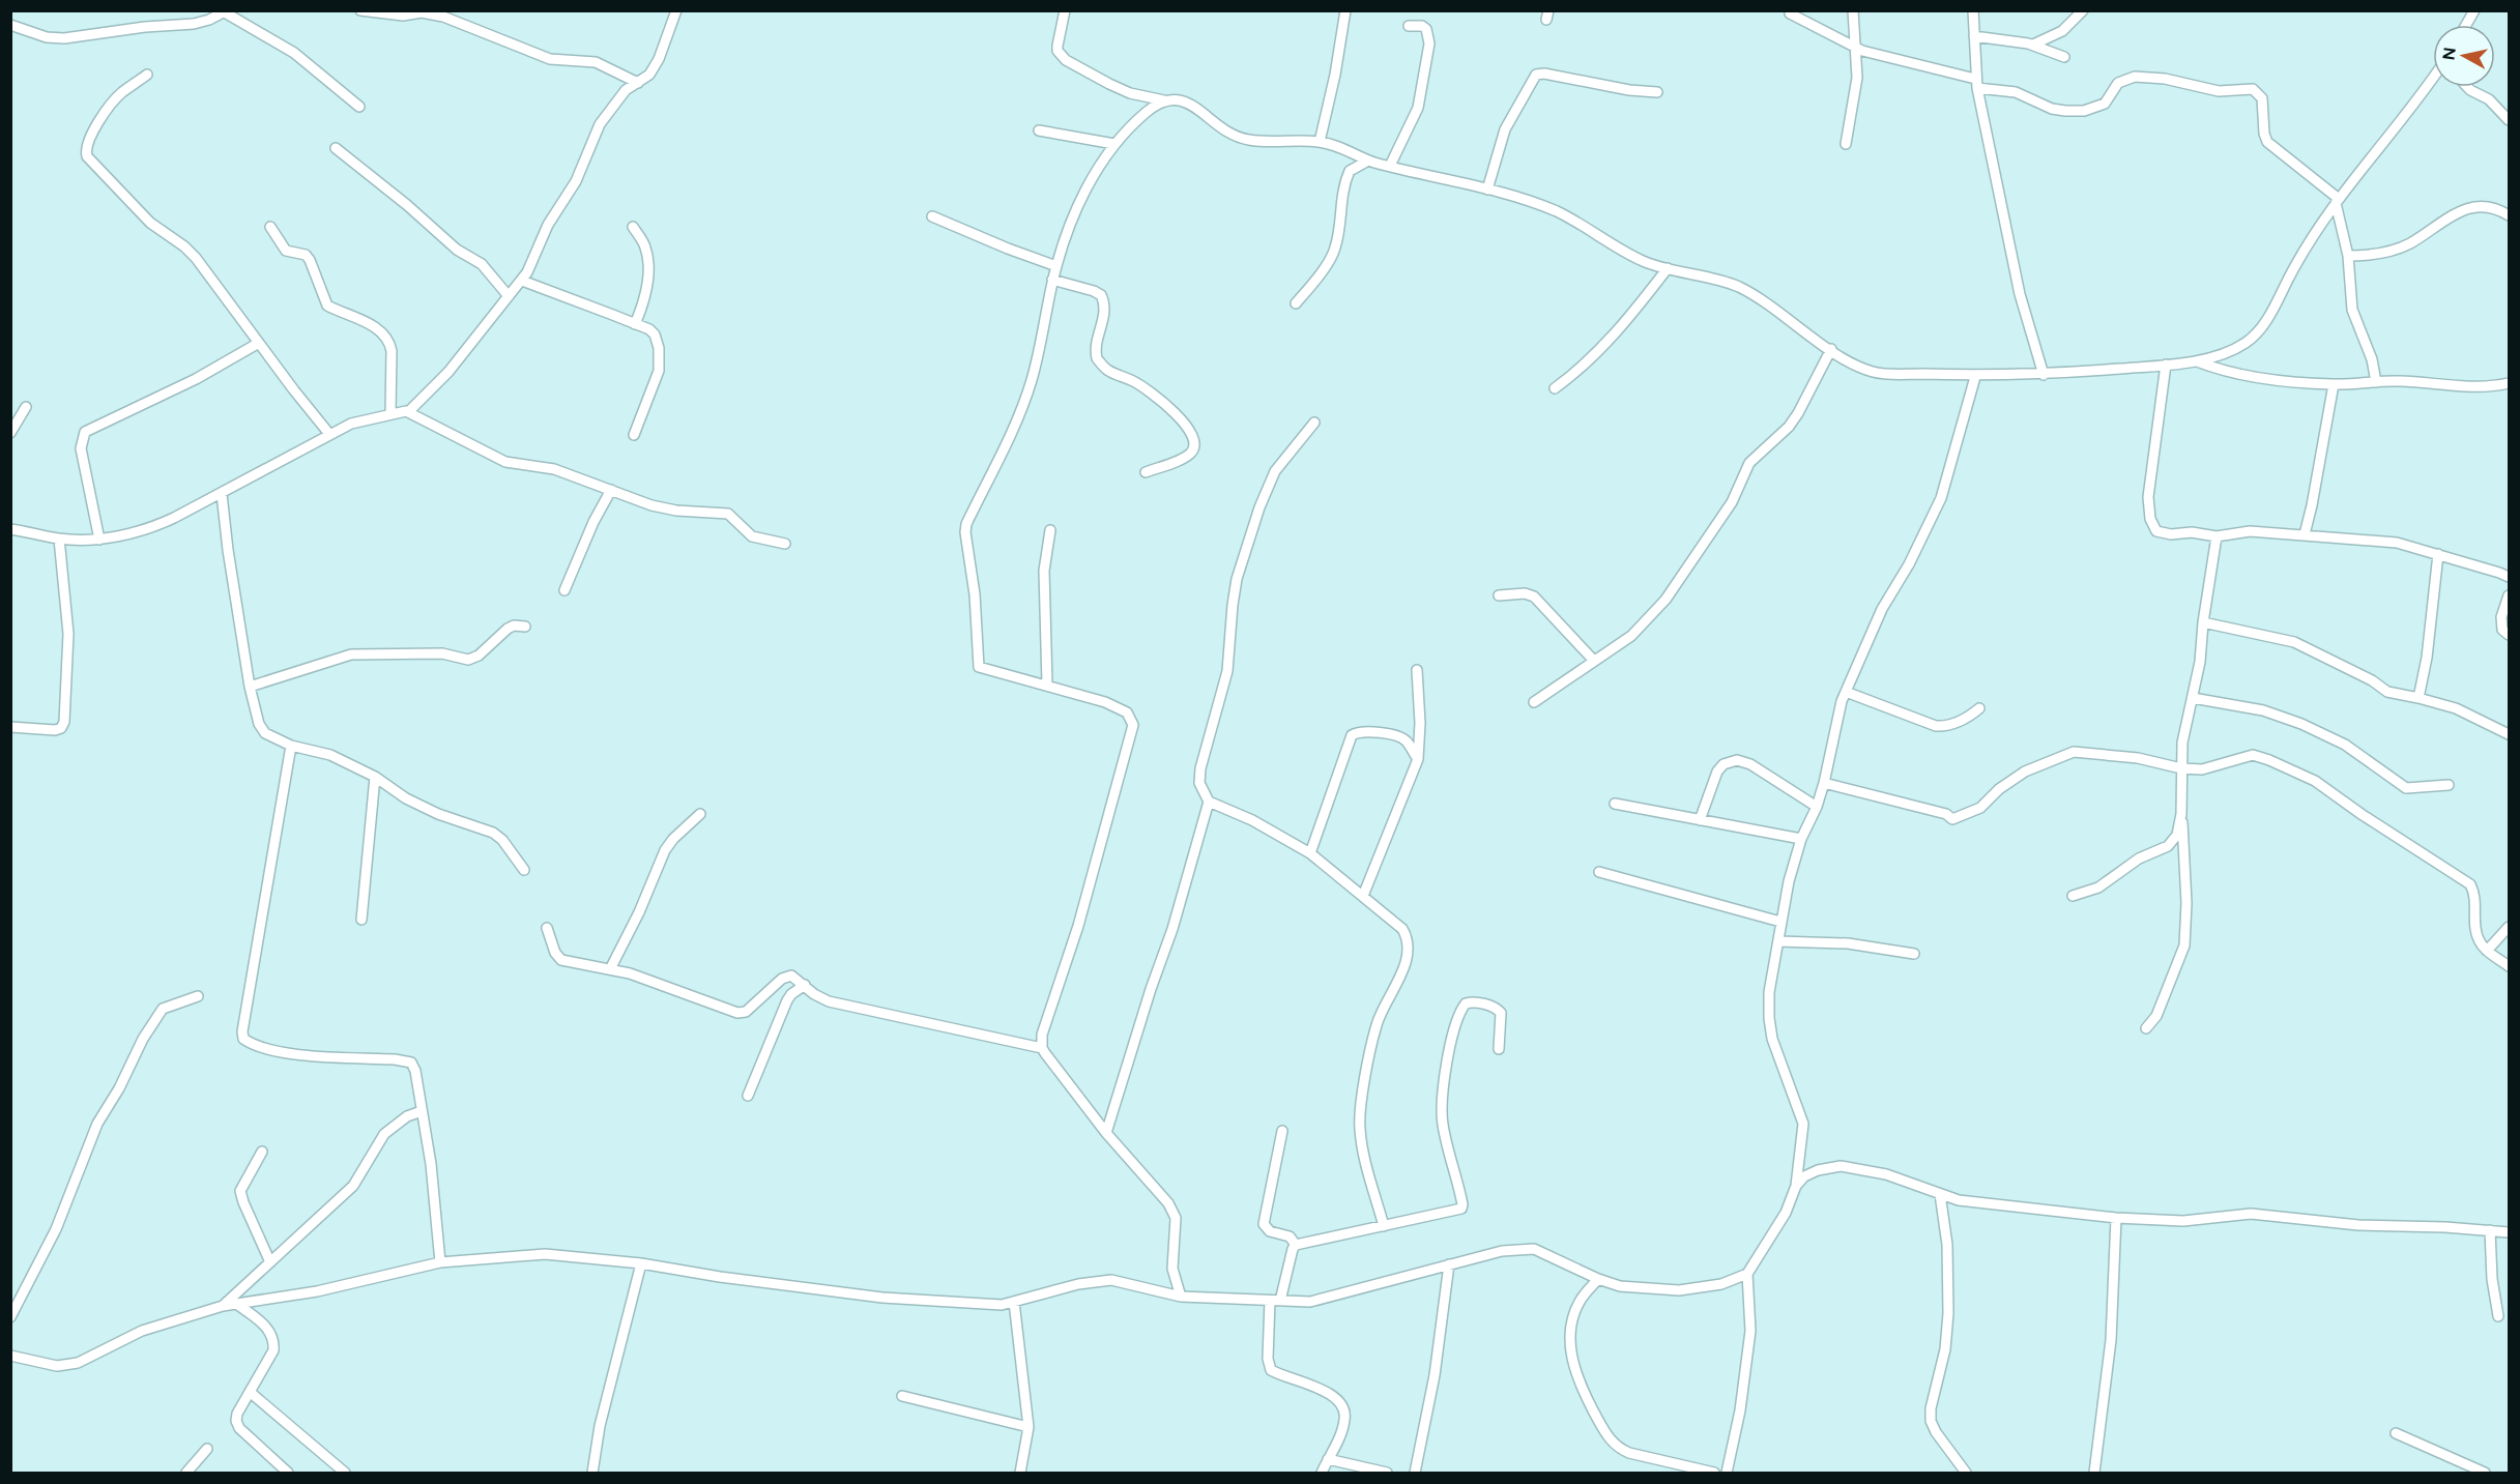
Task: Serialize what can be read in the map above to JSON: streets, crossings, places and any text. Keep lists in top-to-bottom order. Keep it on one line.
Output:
{"north":"left"}
